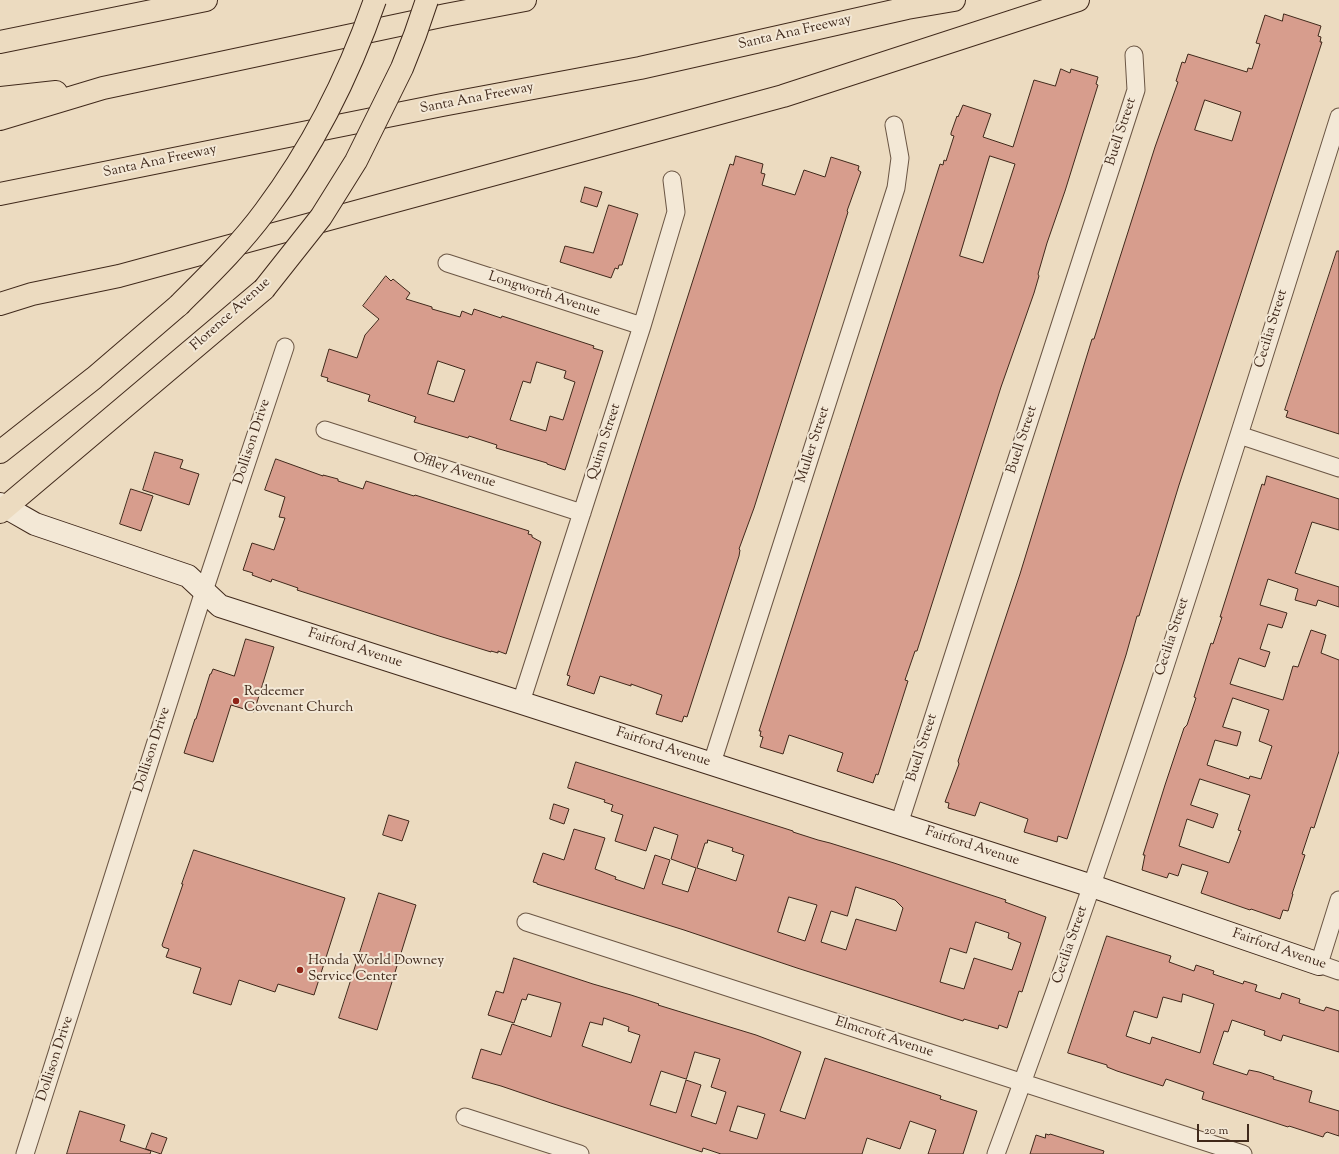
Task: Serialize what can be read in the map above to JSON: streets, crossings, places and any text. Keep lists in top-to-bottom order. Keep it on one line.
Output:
{"streets":{"main road":["Santa Ana Freeway","Florence Avenue"],"street":["Buell Street","Longworth Avenue","Cecilia Street","Dollison Drive","Quinn Street","Muller Street","Offley Avenue","Fairford Avenue","Elmcroft Avenue"]},"crossings":[["Buell Street","Fairford Avenue"],["Longworth Avenue","Quinn Street"],["Florence Avenue","Fairford Avenue"],["Cecilia Street","Fairford Avenue"],["Cecilia Street","Elmcroft Avenue"],["Dollison Drive","Fairford Avenue"],["Quinn Street","Offley Avenue"],["Quinn Street","Fairford Avenue"],["Muller Street","Fairford Avenue"]],"places":["Redeemer Covenant Church","Honda World Downey Service Center"],"scale_bar":"20 m"}
